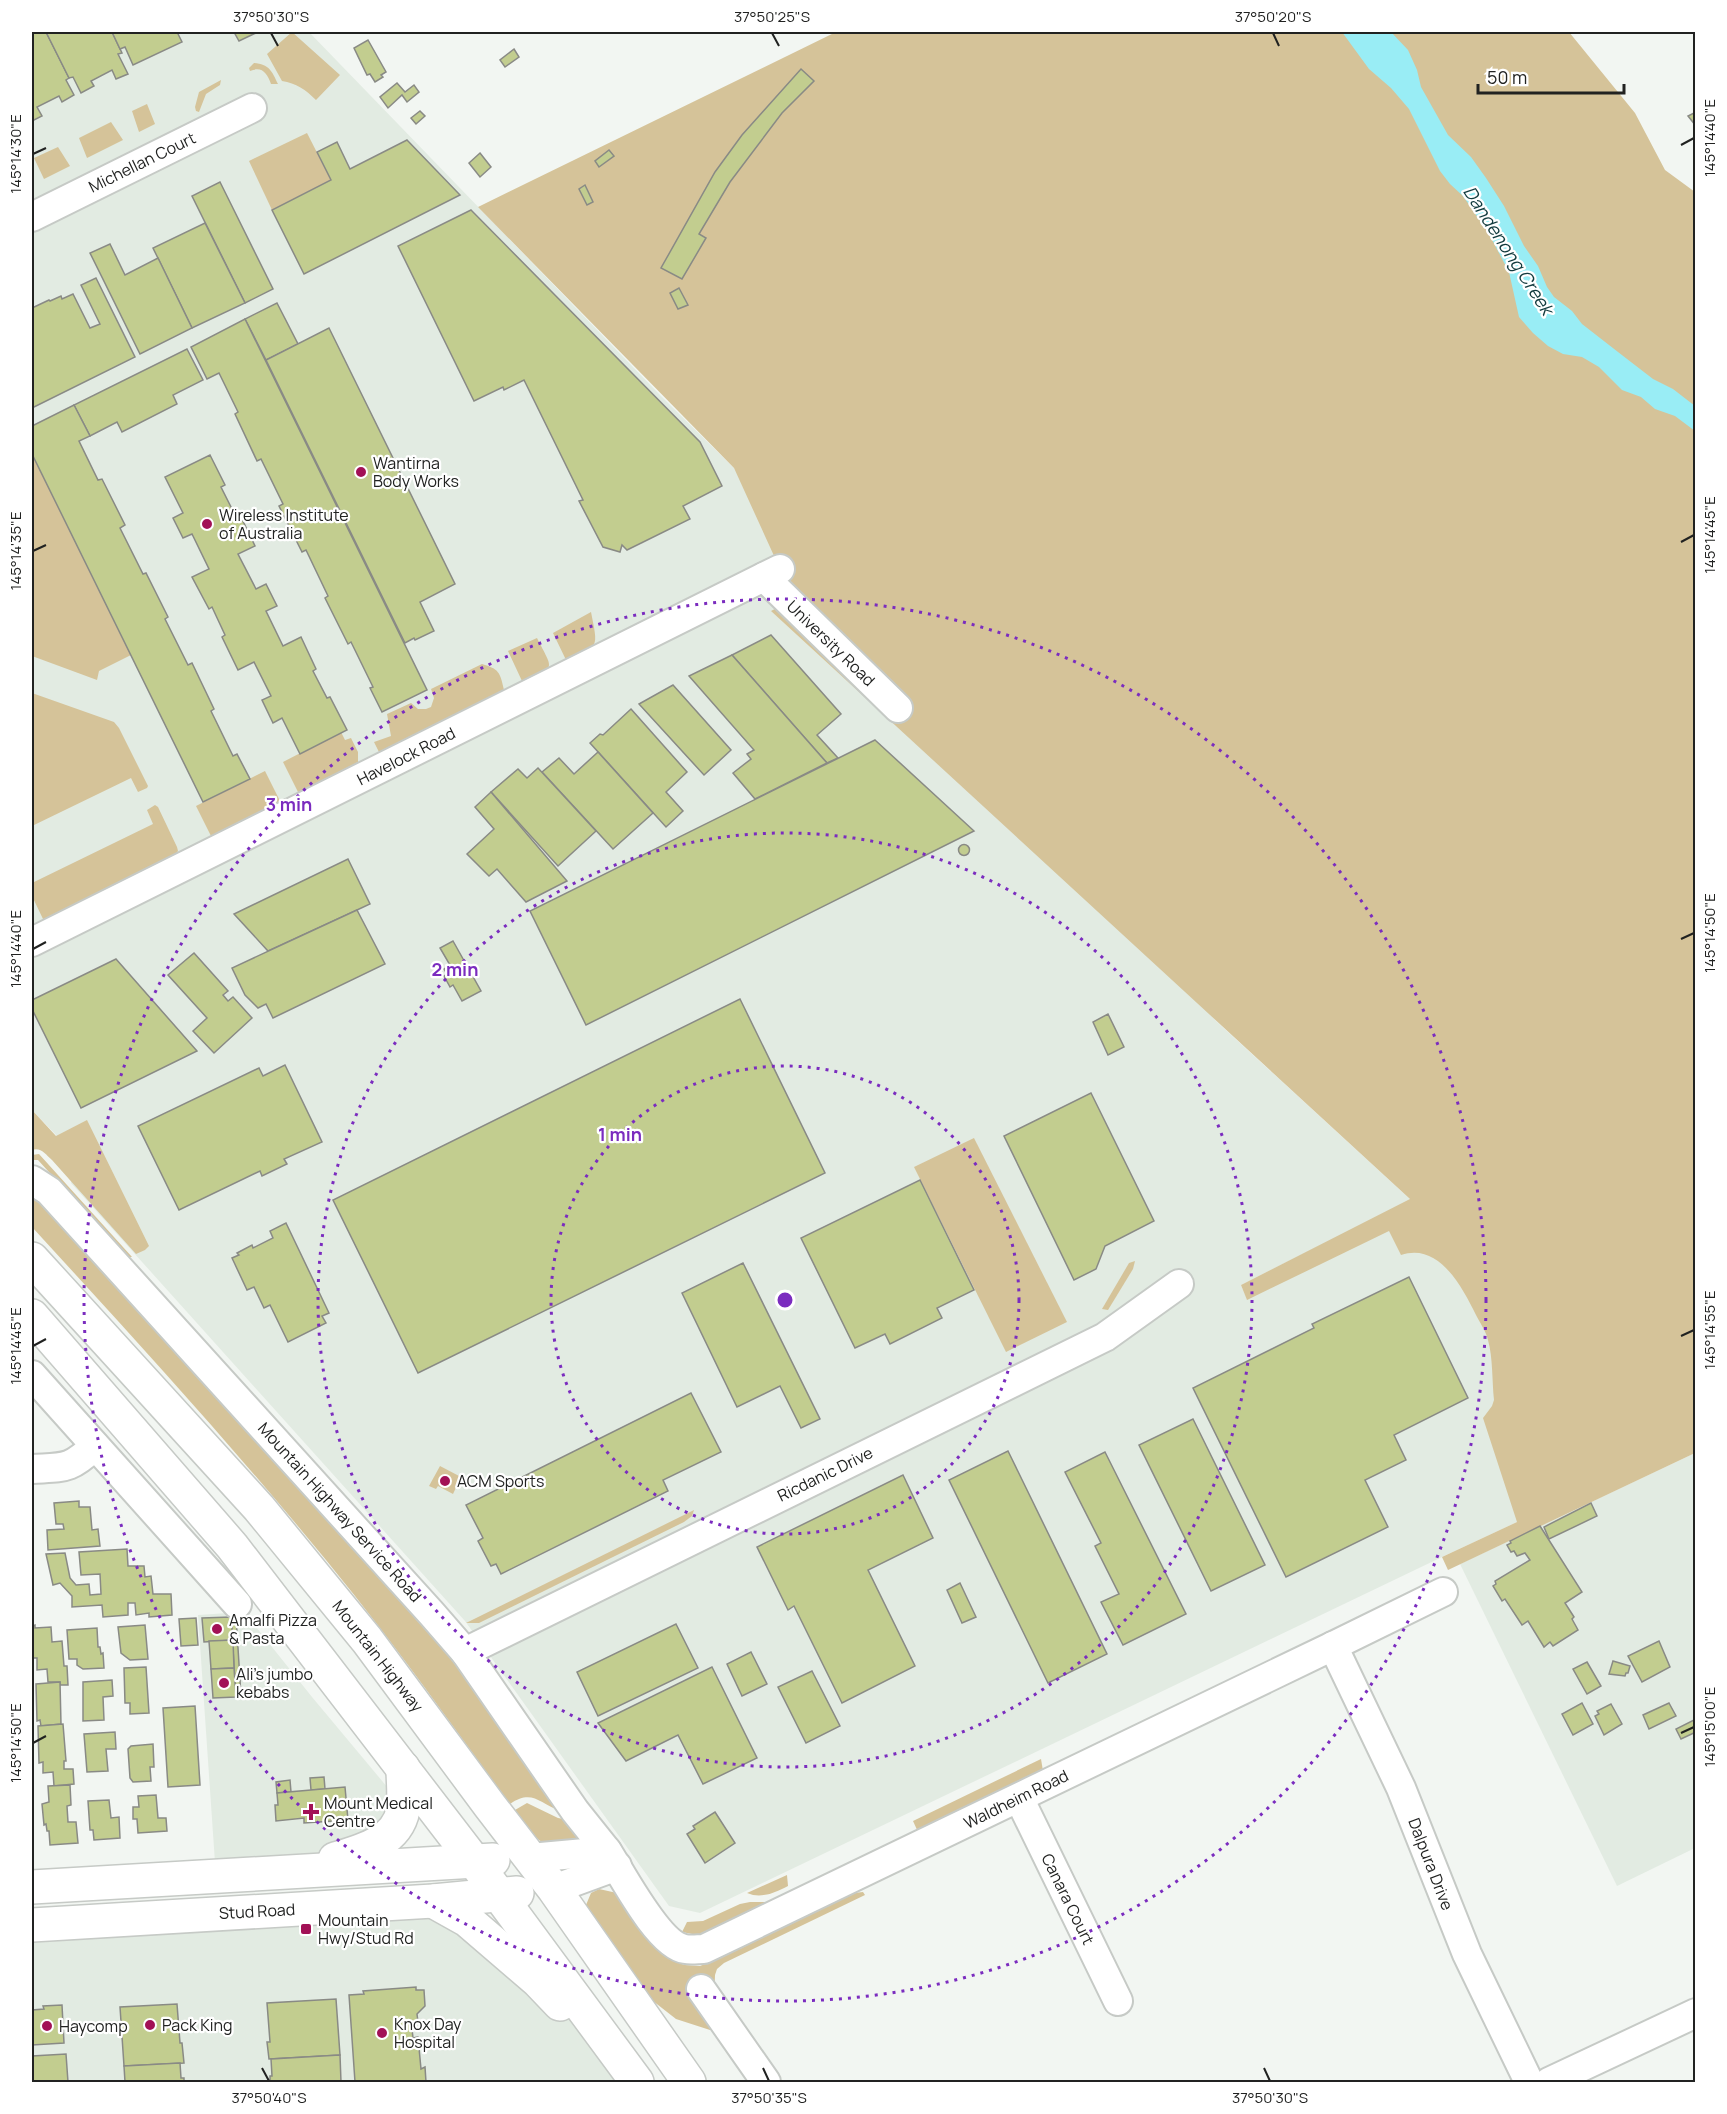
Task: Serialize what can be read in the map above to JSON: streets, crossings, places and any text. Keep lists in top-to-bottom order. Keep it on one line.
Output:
{"streets":{"main road":["Mountain Highway","Stud Road"],"street":["Michellan Court","University Road","Havelock Road","Ricdanic Drive","Mountain Highway Service Road","Waldheim Road","Dalpura Drive","Canara Court"]},"crossings":[["University Road","Havelock Road"],["Ricdanic Drive","Mountain Highway Service Road"],["Mountain Highway Service Road","Waldheim Road"],["Mountain Highway","Stud Road"],["Waldheim Road","Dalpura Drive"],["Waldheim Road","Canara Court"]],"water":["Dandenong Creek"],"places":{"other":["Wantirna Body Works","Wireless Institute of Australia","ACM Sports","Amalfi Pizza & Pasta","Ali’s jumbo kebabs","Pack King","Haycomp","Knox Day Hospital"],"health":["Mount Medical Centre"],"transit":["Mountain Hwy/Stud Rd"]},"scale_bar":"50 m","coordinates":["37°50'30\"S","37°50'25\"S","37°50'20\"S","145°14'40\"E","145°14'30\"E","145°14'45\"E","145°14'35\"E","145°14'50\"E","145°14'55\"E","145°15'00\"E","37°50'40\"S","37°50'35\"S"],"rings":["3 min","2 min","1 min"]}
